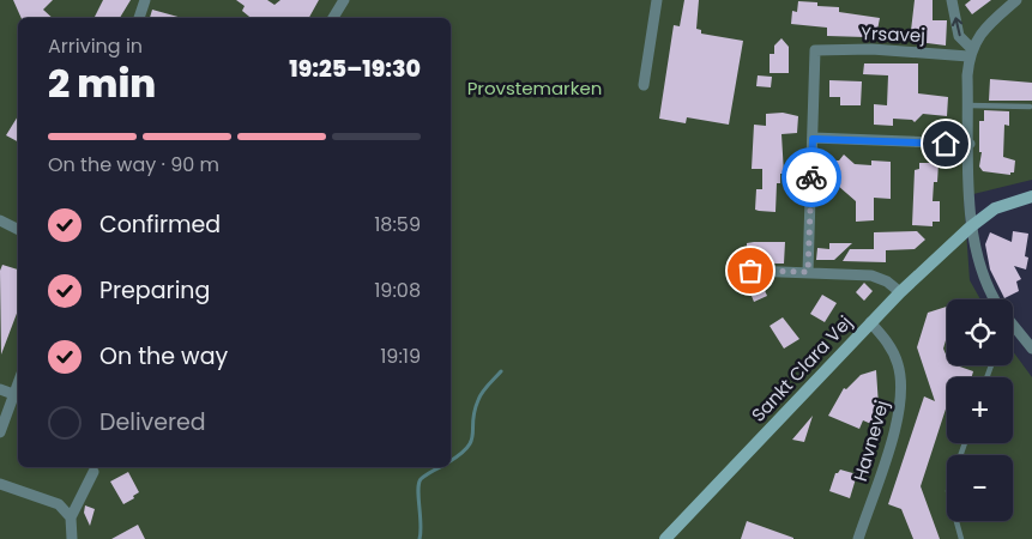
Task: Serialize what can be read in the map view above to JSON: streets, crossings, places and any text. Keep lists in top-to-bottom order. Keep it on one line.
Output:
{"streets":{"main road":["Sankt Clara Vej"],"street":["Yrsavej","Havnevej"]},"crossings":[["Sankt Clara Vej","Havnevej"]],"parks":["Provstemarken"],"page":{"heading":["2 min","Arriving in","19:25–19:30"],"bar":"On the way · 90 m","list":[["Confirmed","18:59"],["Preparing","19:08"],["On the way","19:19"],"Delivered"],"map_buttons":["+","−"]}}
